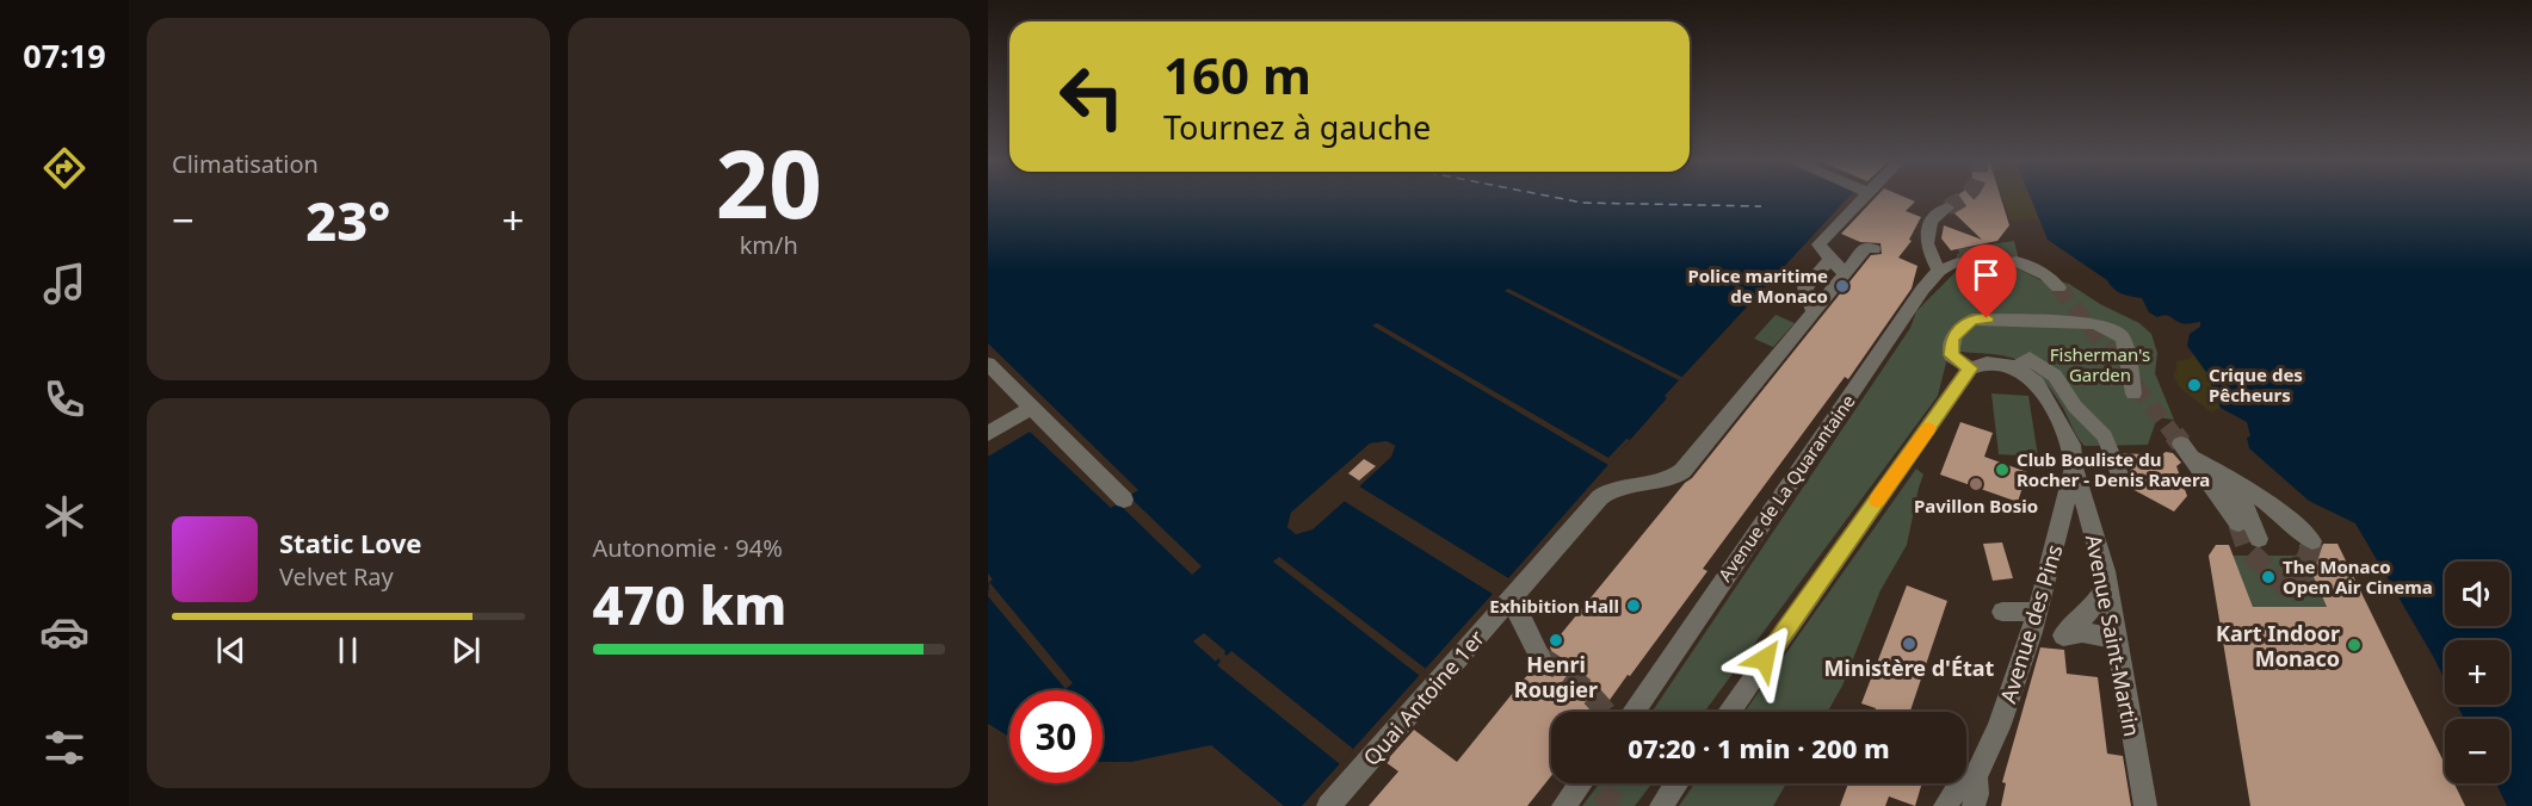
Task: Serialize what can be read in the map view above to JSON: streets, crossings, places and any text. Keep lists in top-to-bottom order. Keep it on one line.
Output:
{"streets":{"street":["Avenue de La Quarantaine","Avenue des Pins","Avenue Saint-Martin","Quai Antoine 1er"]},"crossings":[["Avenue des Pins","Avenue Saint-Martin"]],"parks":["Fisherman's Garden"],"places":["Police maritime de Monaco","Crique des Pêcheurs","Club Bouliste du Rocher - Denis Ravera","Pavillon Bosio","The Monaco Open Air Cinema","Exhibition Hall","Henri Rougier","Ministère d'État","Kart Indoor Monaco"],"page":{"tabs":"07:19","tile":["Climatisation",["20","km/h"],["Autonomie · 94%","470 km"]],"turn":["160 m","Tournez à gauche"],"heat":["−","23°","+"],"song":["Static Love","Velvet Ray"],"map_buttons":["+","−"],"limit":"30","trip":"07:20 · 1 min · 200 m"}}
